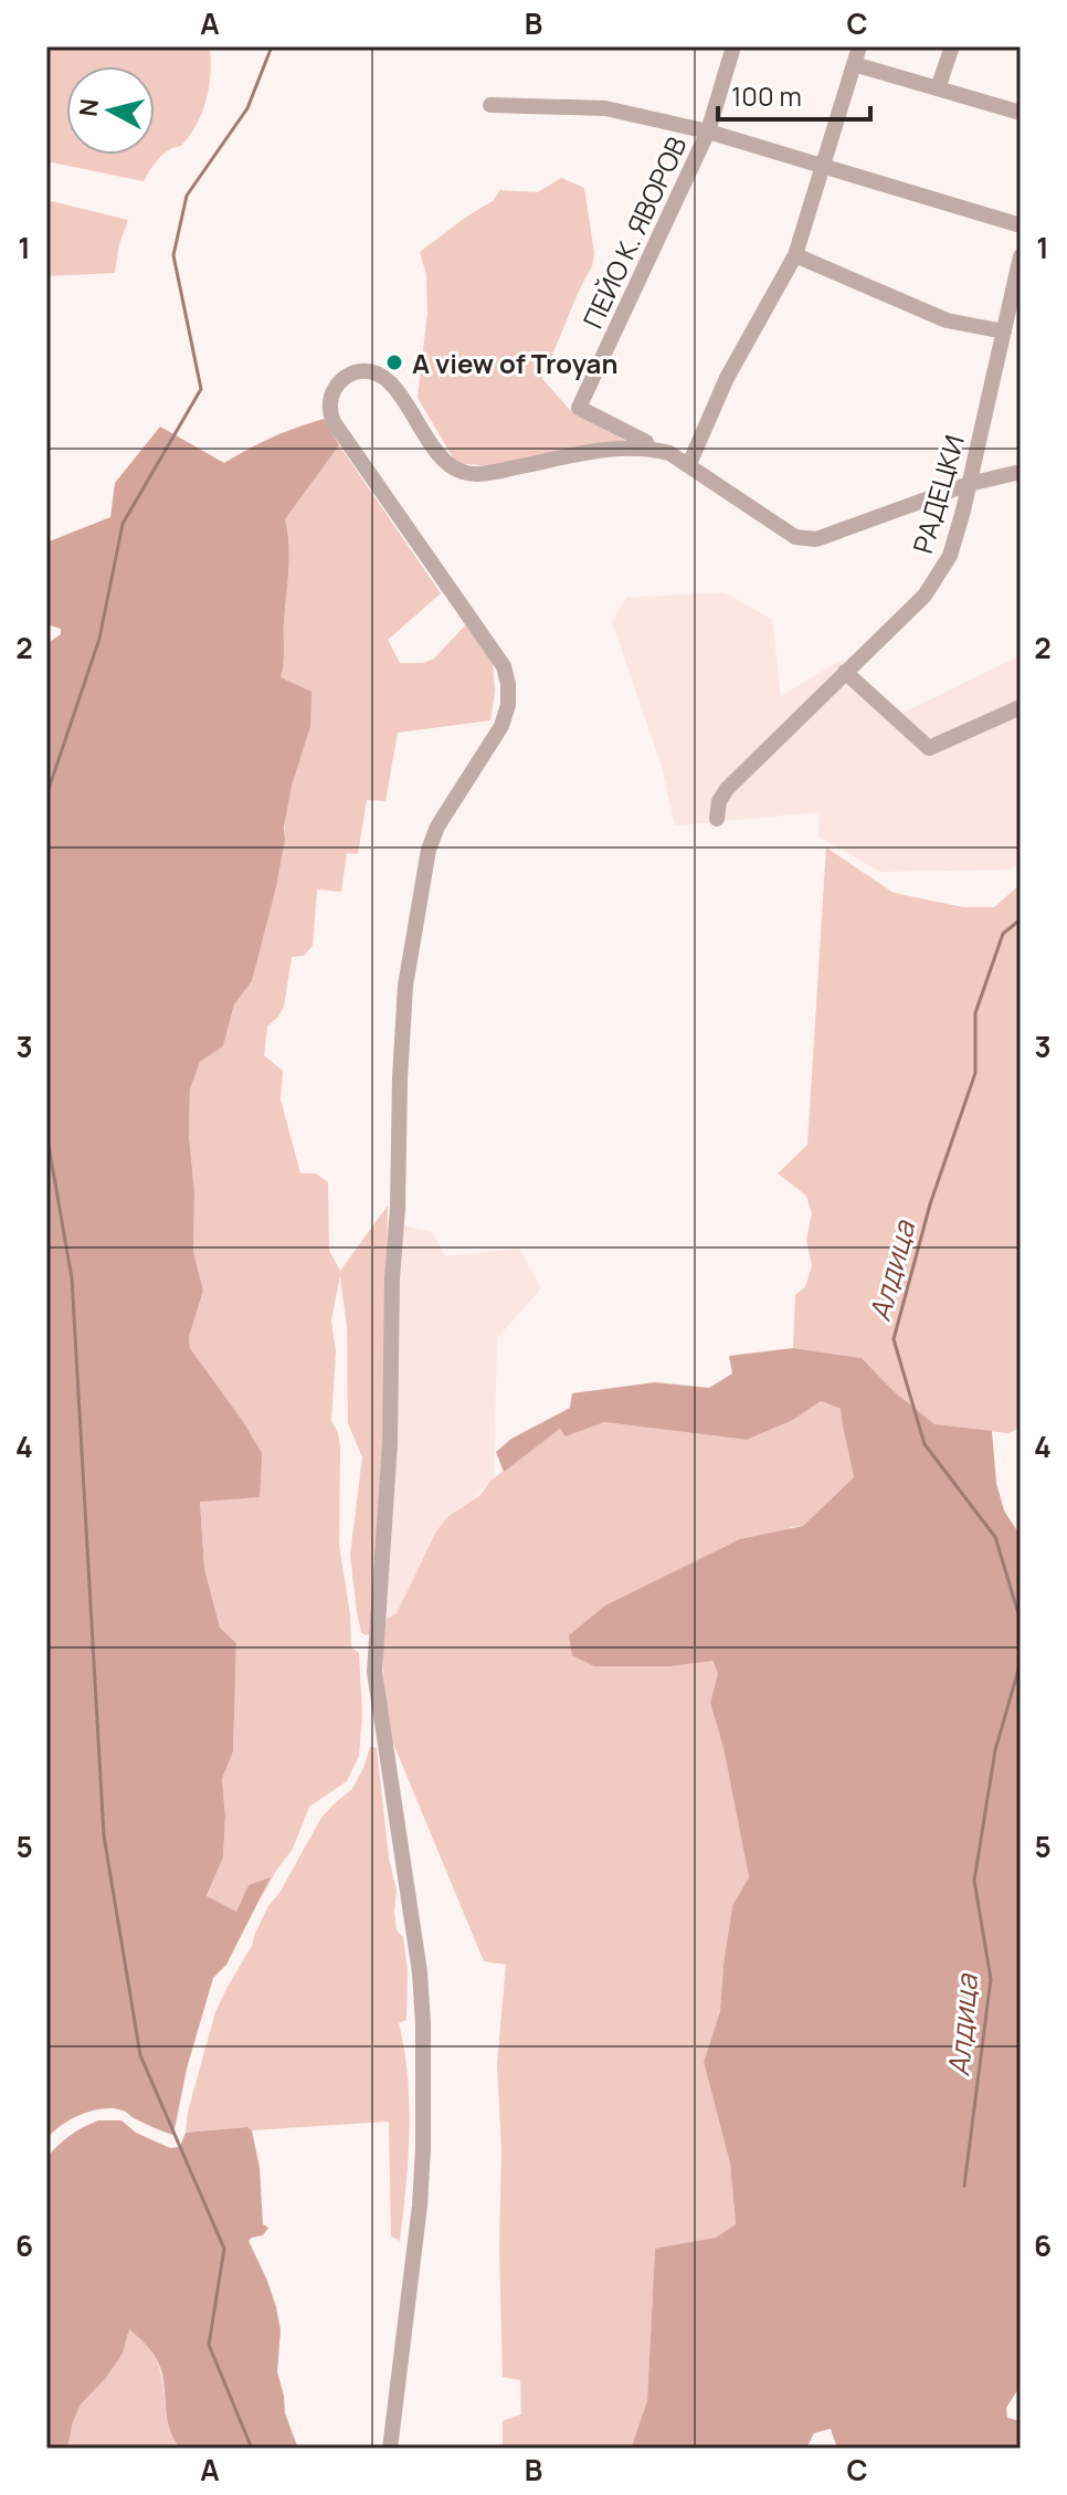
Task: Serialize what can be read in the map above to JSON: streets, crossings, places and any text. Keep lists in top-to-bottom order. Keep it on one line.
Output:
{"streets":{"street":["ПЕЙО К. ЯВОРОВ","РАДЕЦКИ"]},"water":["Алдица"],"places":["A view of Troyan"],"scale_bar":"100 m","north":"left","grid":{"columns":["A","B","C"],"rows":["1","2","3","4","5","6"]}}
